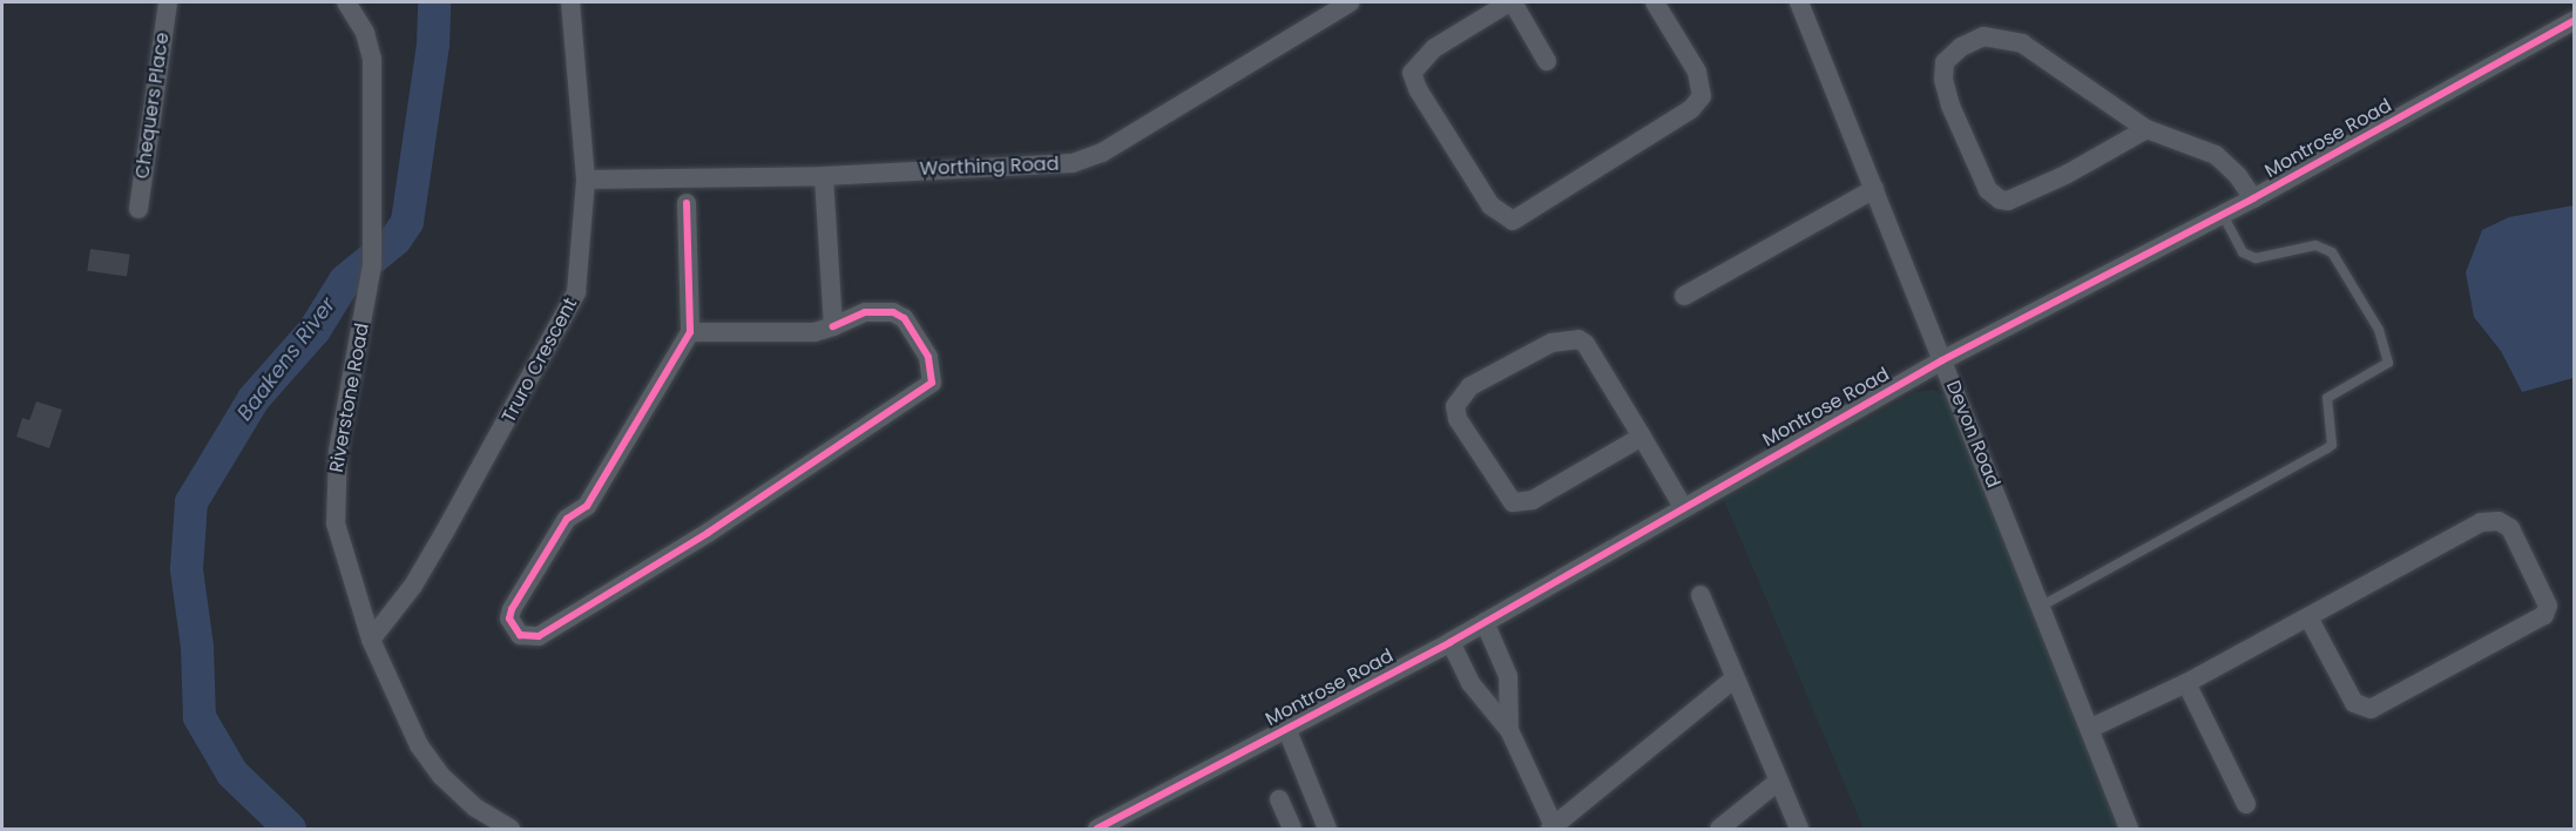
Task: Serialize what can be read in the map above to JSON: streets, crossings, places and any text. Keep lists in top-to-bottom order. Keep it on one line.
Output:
{"streets":{"street":["Chequers Place","Montrose Road","Worthing Road","Truro Crescent","Riverstone Road","Devon Road"]},"crossings":[["Montrose Road","Devon Road"],["Worthing Road","Truro Crescent"],["Truro Crescent","Riverstone Road"]],"water":["Baakens River"]}
